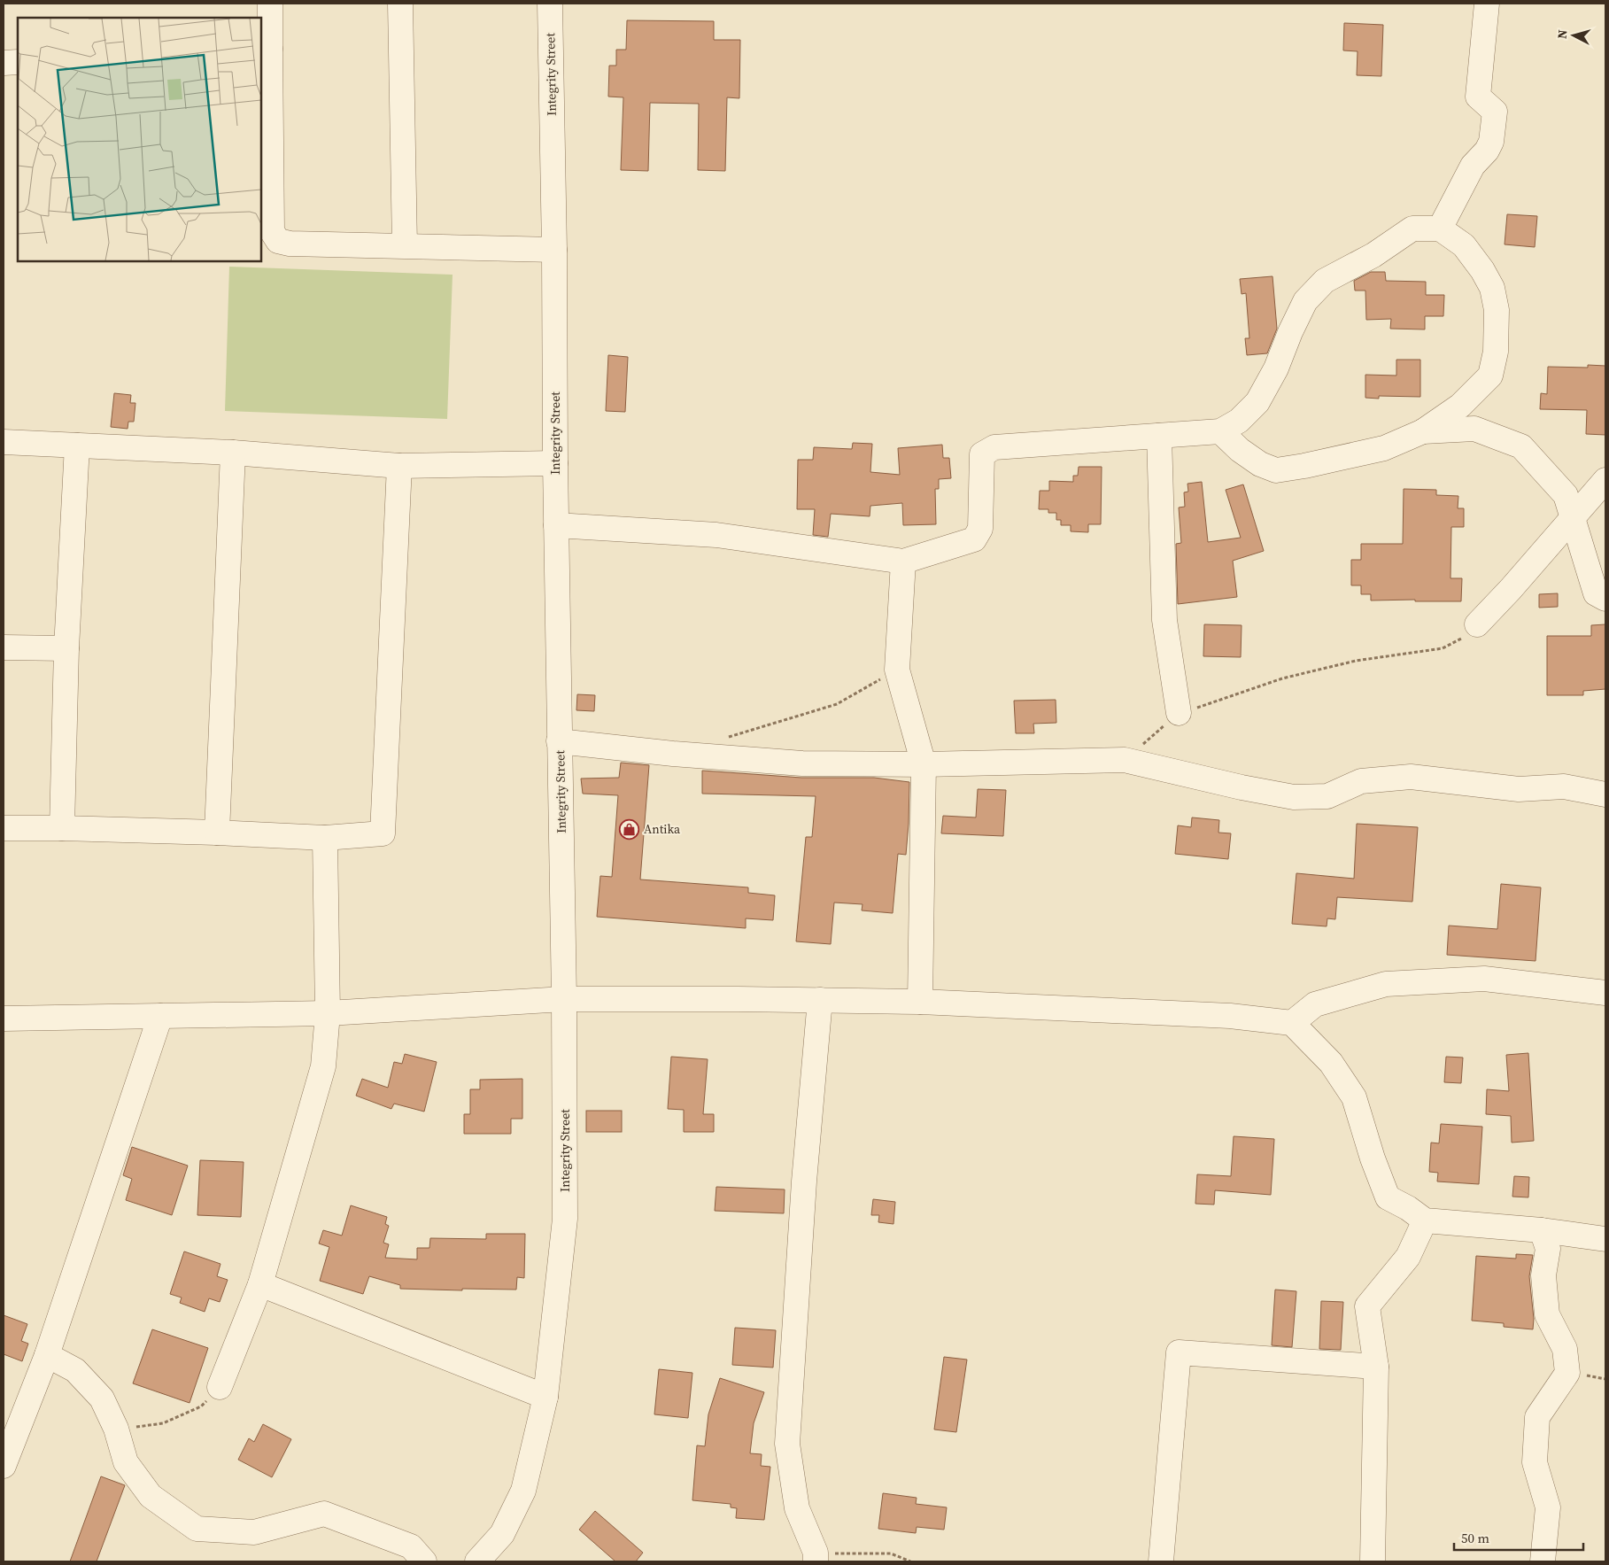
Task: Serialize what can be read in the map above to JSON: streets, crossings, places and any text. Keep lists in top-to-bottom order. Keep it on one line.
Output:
{"streets":{"street":["Integrity Street"]},"places":{"shop":["Antika"]},"scale_bar":"50 m","north":"left"}
